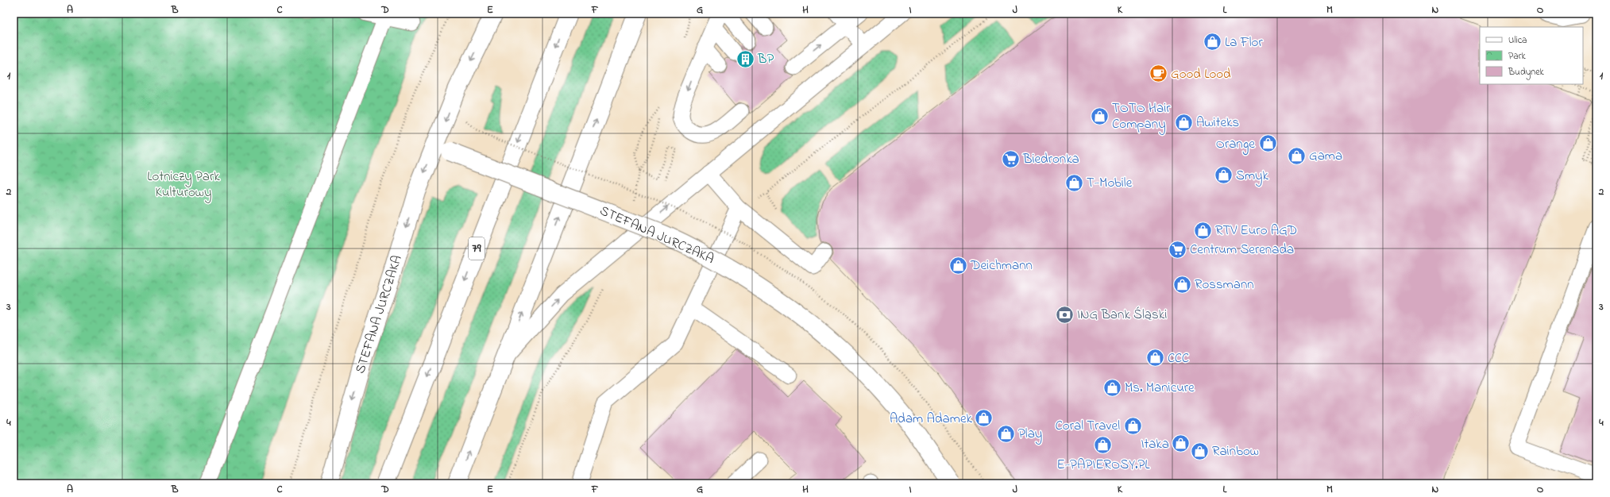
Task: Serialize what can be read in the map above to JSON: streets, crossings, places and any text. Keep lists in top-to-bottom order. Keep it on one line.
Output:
{"streets":{"street":["STEFANA JURCZAKA","79"]},"parks":["Lotniczy Park Kulturowy"],"places":{"shop":["La Flor","TOTO Hair Company","Awiteks","Orange","Gama","Smyk","T-Mobile","RTV Euro AGD","Deichmann","Rossmann","CCC","Ms. Manicure","Adam Adamek","Coral Travel","Play","Itaka","E-PAPIEROSY.PL","Rainbow"],"building":["BP"],"cafe":["Good Lood"],"supermarket":["Biedronka","Centrum Serenada"],"bank":["ING Bank Śląski"]},"legend":["Ulica","Park","Budynek"],"grid":{"columns":["A","B","C","D","E","F","G","H","I","J","K","L","M","N","O"],"rows":["1","2","3","4"]}}
